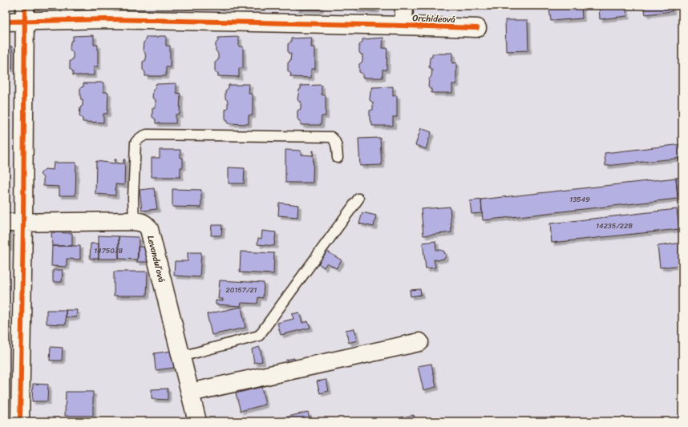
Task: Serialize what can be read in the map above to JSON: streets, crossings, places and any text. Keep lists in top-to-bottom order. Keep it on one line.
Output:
{"streets":{"street":["Orchideová","Levanduľová"]},"house_numbers":["13549","14235/22B","14750/8","20157/21"]}
